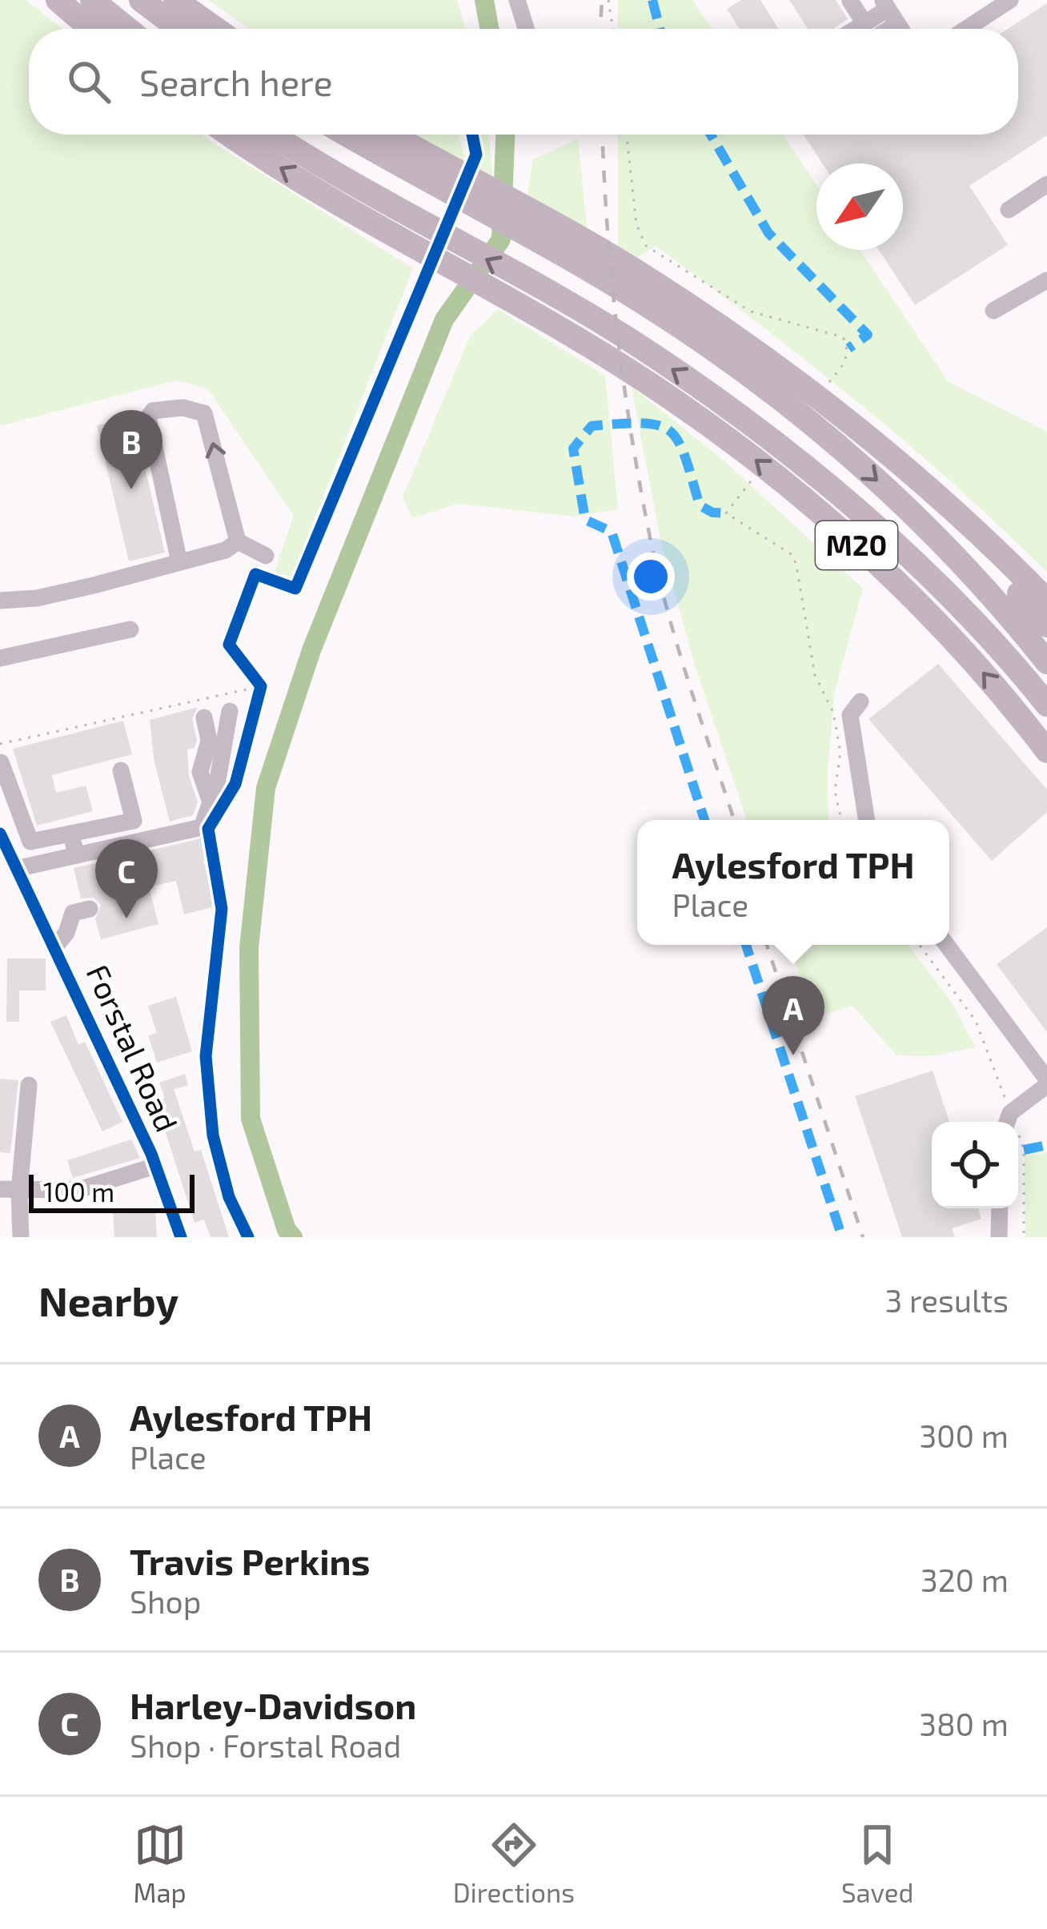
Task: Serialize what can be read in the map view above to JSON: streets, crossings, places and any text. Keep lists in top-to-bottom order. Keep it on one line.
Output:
{"streets":{"highway":["M20"],"street":["Forstal Road"]},"scale_bar":"100 m","north":"bottom left","page":{"search":"Search here","pins":["B","C","A"],"popup":["Aylesford TPH","Place"],"scale":"100 m","heading":["Nearby","3 results"],"list":[{"mark":"A","name":"Aylesford TPH","note":"Place","value":"300 m"},{"mark":"B","name":"Travis Perkins","note":"Shop","value":"320 m"},{"mark":"C","name":"Harley-Davidson","note":"Shop · Forstal Road","value":"380 m"}],"nav":["Map","Directions","Saved"]}}
